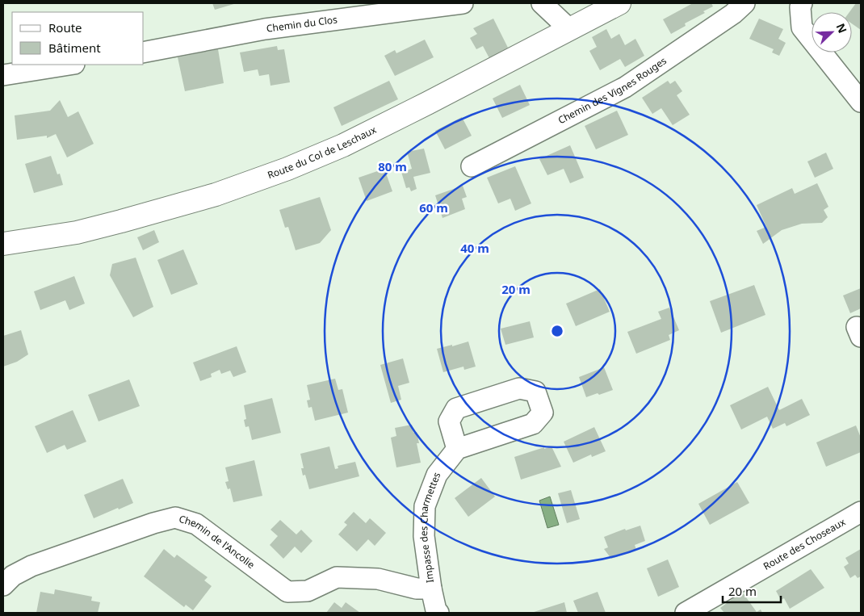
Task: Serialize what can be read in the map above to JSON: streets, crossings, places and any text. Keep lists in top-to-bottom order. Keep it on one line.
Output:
{"streets":{"main road":["Route du Col de Leschaux"],"street":["Chemin du Clos","Chemin des Vignes Rouges","Impasse des Charmettes","Chemin de l'Ancolie","Route des Choseaux"]},"crossings":[["Impasse des Charmettes","Chemin de l'Ancolie"]],"legend":["Route","Bâtiment"],"scale_bar":"20 m","north":"top right","rings":["80 m","60 m","40 m","20 m"]}
